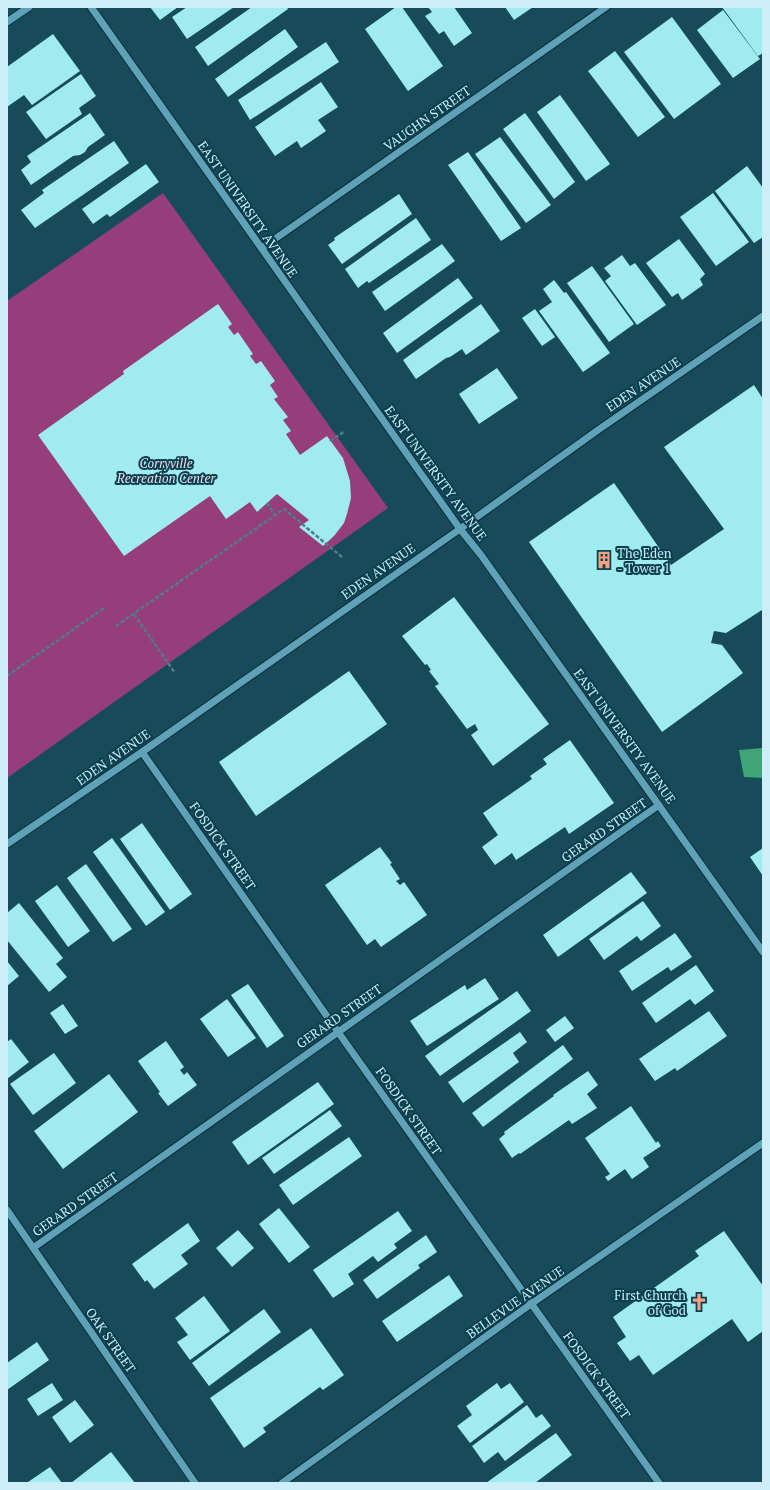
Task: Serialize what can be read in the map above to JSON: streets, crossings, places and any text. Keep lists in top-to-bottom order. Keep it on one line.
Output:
{"streets":{"street":["VAUGHN STREET","EAST UNIVERSITY AVENUE","EDEN AVENUE","GERARD STREET","FOSDICK STREET","BELLEVUE AVENUE","OAK STREET"]},"crossings":[["VAUGHN STREET","EAST UNIVERSITY AVENUE"],["EAST UNIVERSITY AVENUE","EDEN AVENUE"],["EAST UNIVERSITY AVENUE","GERARD STREET"],["EDEN AVENUE","FOSDICK STREET"],["GERARD STREET","FOSDICK STREET"],["GERARD STREET","OAK STREET"],["FOSDICK STREET","BELLEVUE AVENUE"]],"parks":["Corryville Recreation Center"],"places":{"building":["The Eden - Tower 1"],"church":["First Church of God"]}}
